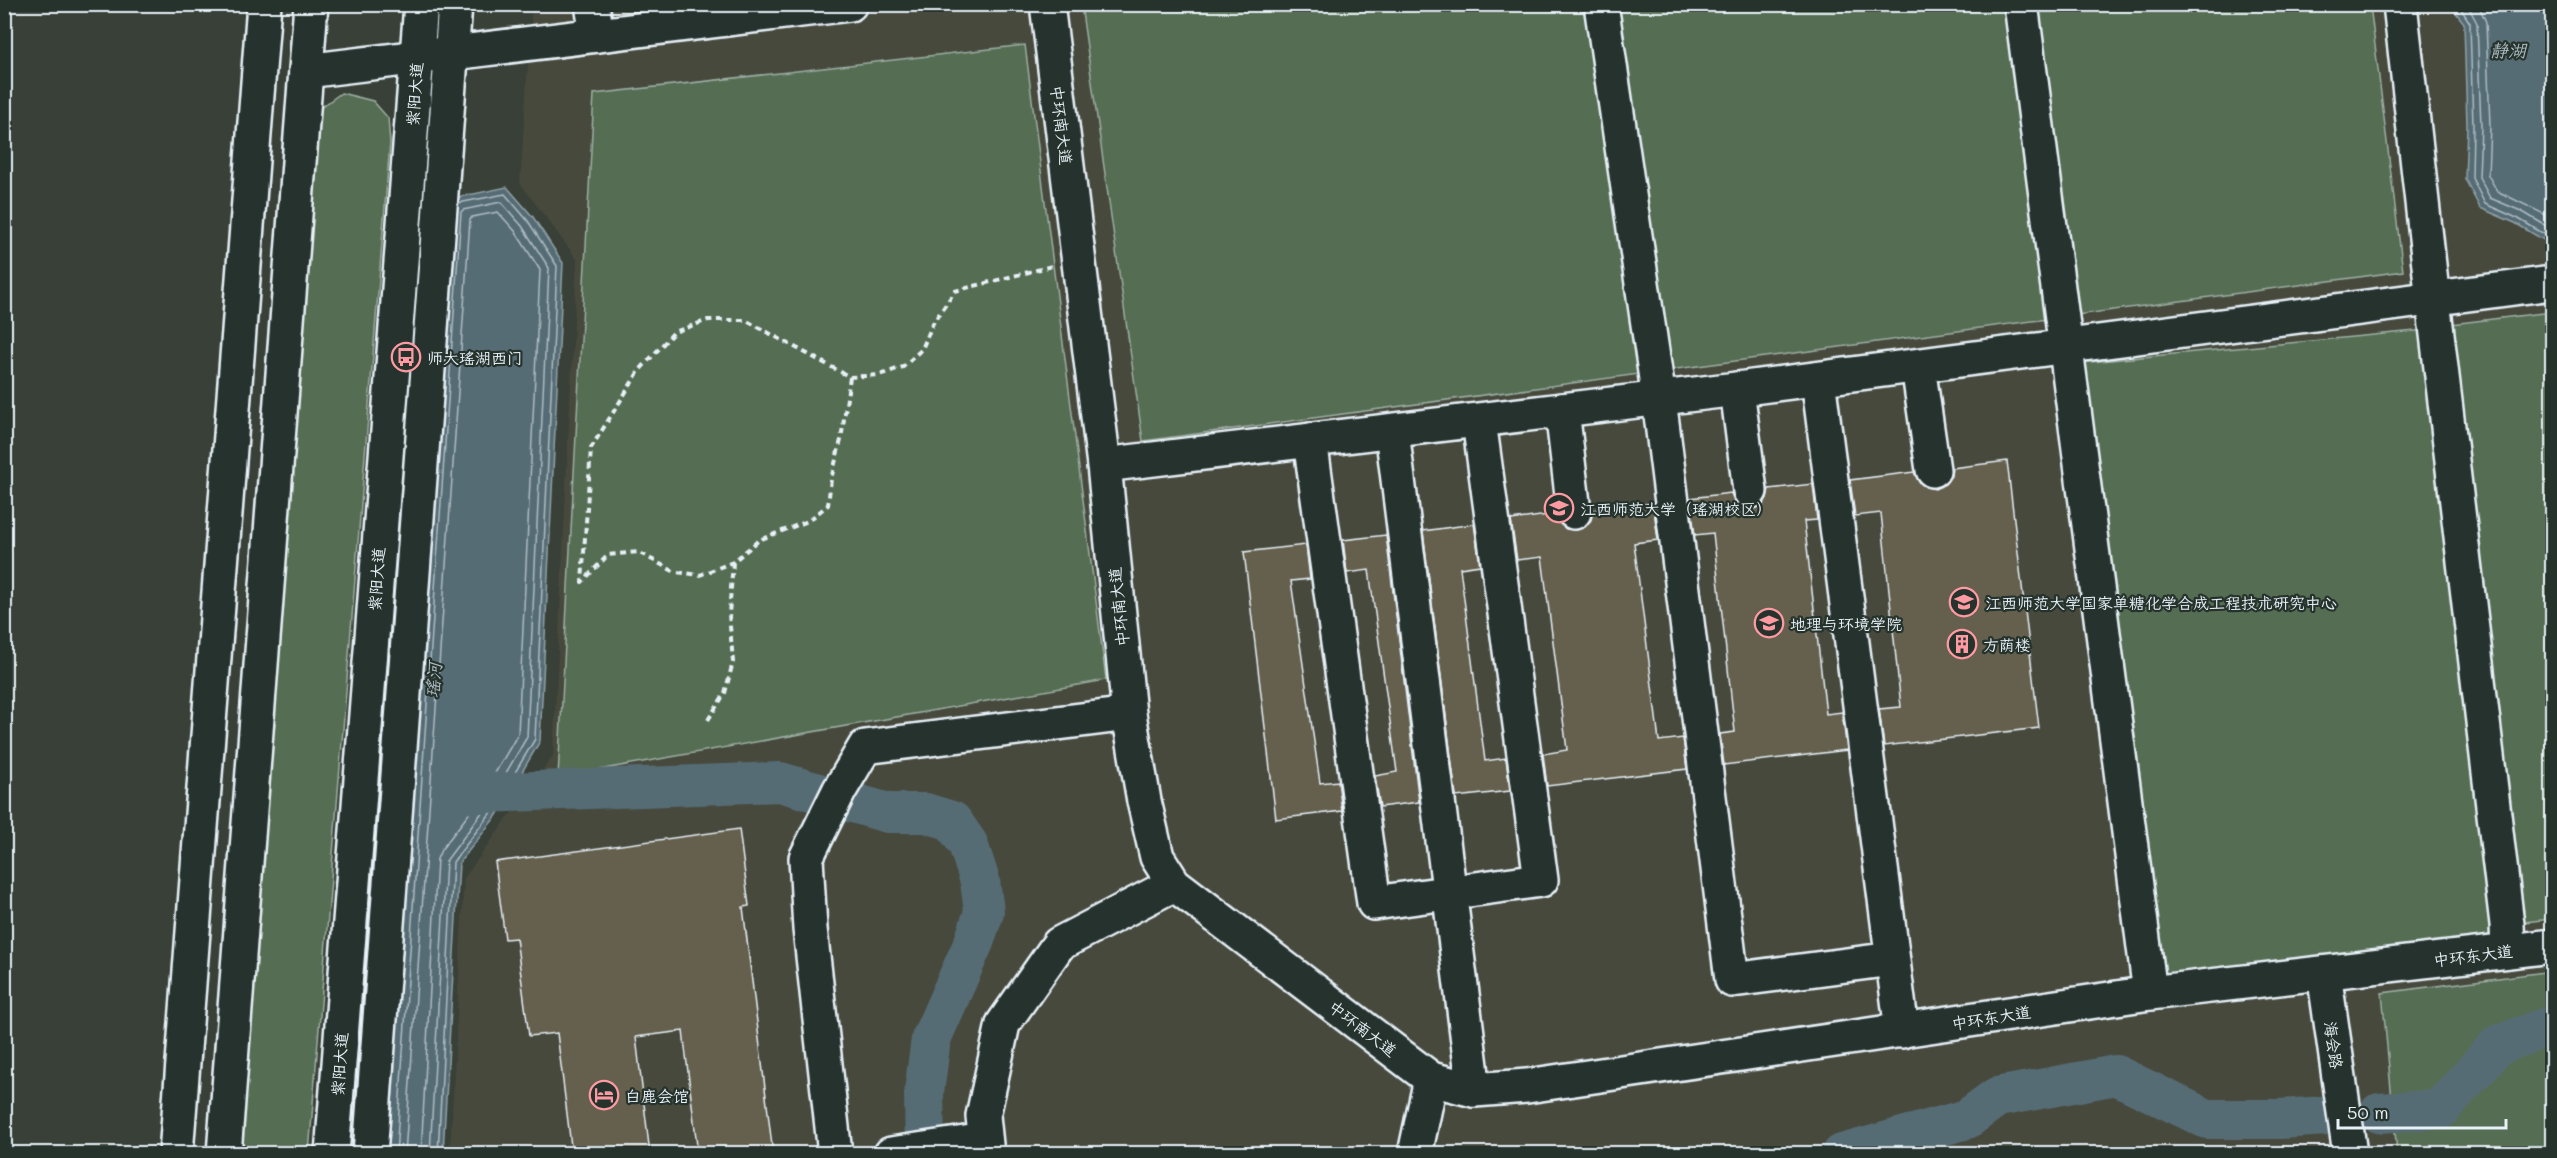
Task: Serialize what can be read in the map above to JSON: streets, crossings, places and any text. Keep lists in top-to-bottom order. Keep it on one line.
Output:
{"streets":{"main road":["紫阳大道","中环南大道","中环东大道","海会路"]},"crossings":[["中环南大道","中环东大道"],["中环东大道","海会路"]],"water":["静湖","瑶河"],"places":{"bus stop":["师大瑶湖西门"],"school or university":["江西师范大学（瑶湖校区）","江西师范大学国家单糖化学合成工程技术研究中心","地理与环境学院"],"building":["方荫楼"],"hotel":["白鹿会馆"]},"scale_bar":"50 m"}
